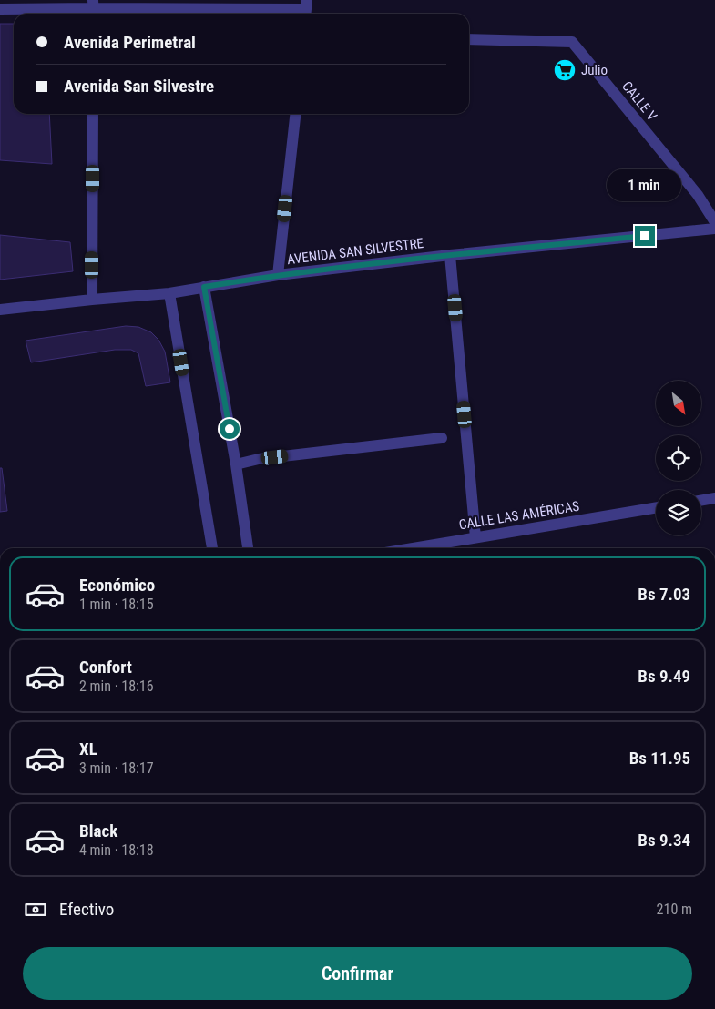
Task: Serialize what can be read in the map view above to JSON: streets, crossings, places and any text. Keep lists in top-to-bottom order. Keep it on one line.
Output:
{"streets":{"street":["CALLE V","AVENIDA SAN SILVESTRE","CALLE LAS AMÉRICAS"]},"places":{"supermarket":["Julio"]},"north":"bottom right","page":{"banner":["Avenida Perimetral","Avenida San Silvestre"],"bubble":"1 min","list":[{"name":"Económico","note":"1 min · 18:15","value":"Bs 7.03"},{"name":"Confort","note":"2 min · 18:16","value":"Bs 9.49"},{"name":"XL","note":"3 min · 18:17","value":"Bs 11.95"},{"name":"Black","note":"4 min · 18:18","value":"Bs 9.34"}],"pay":["Efectivo","210 m"],"buttons":"Confirmar"}}
